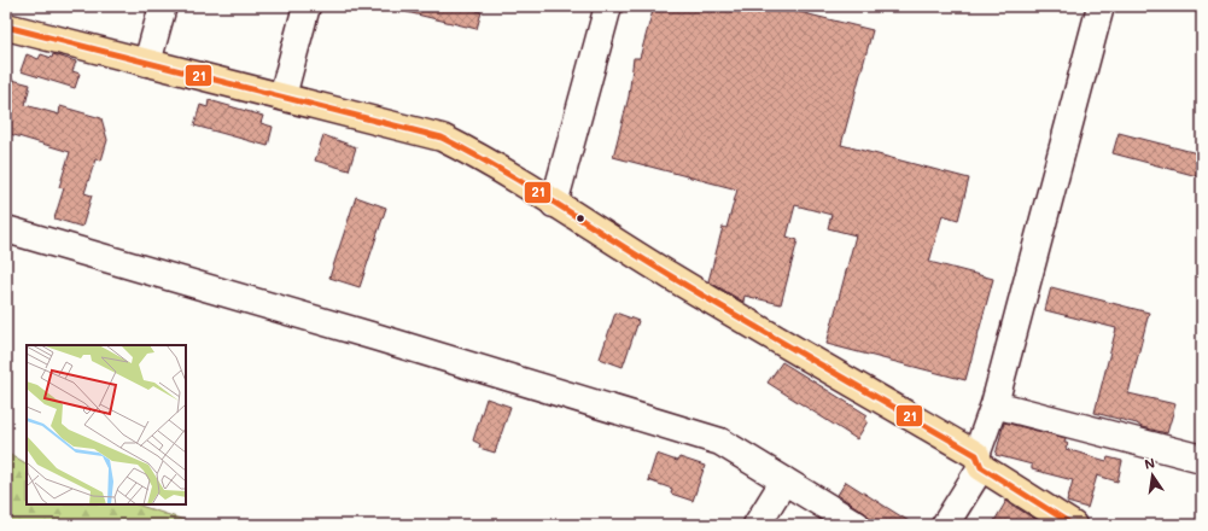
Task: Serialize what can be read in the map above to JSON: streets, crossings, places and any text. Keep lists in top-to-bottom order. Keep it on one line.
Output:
{"lines":["transit line 21"],"north":"top"}
